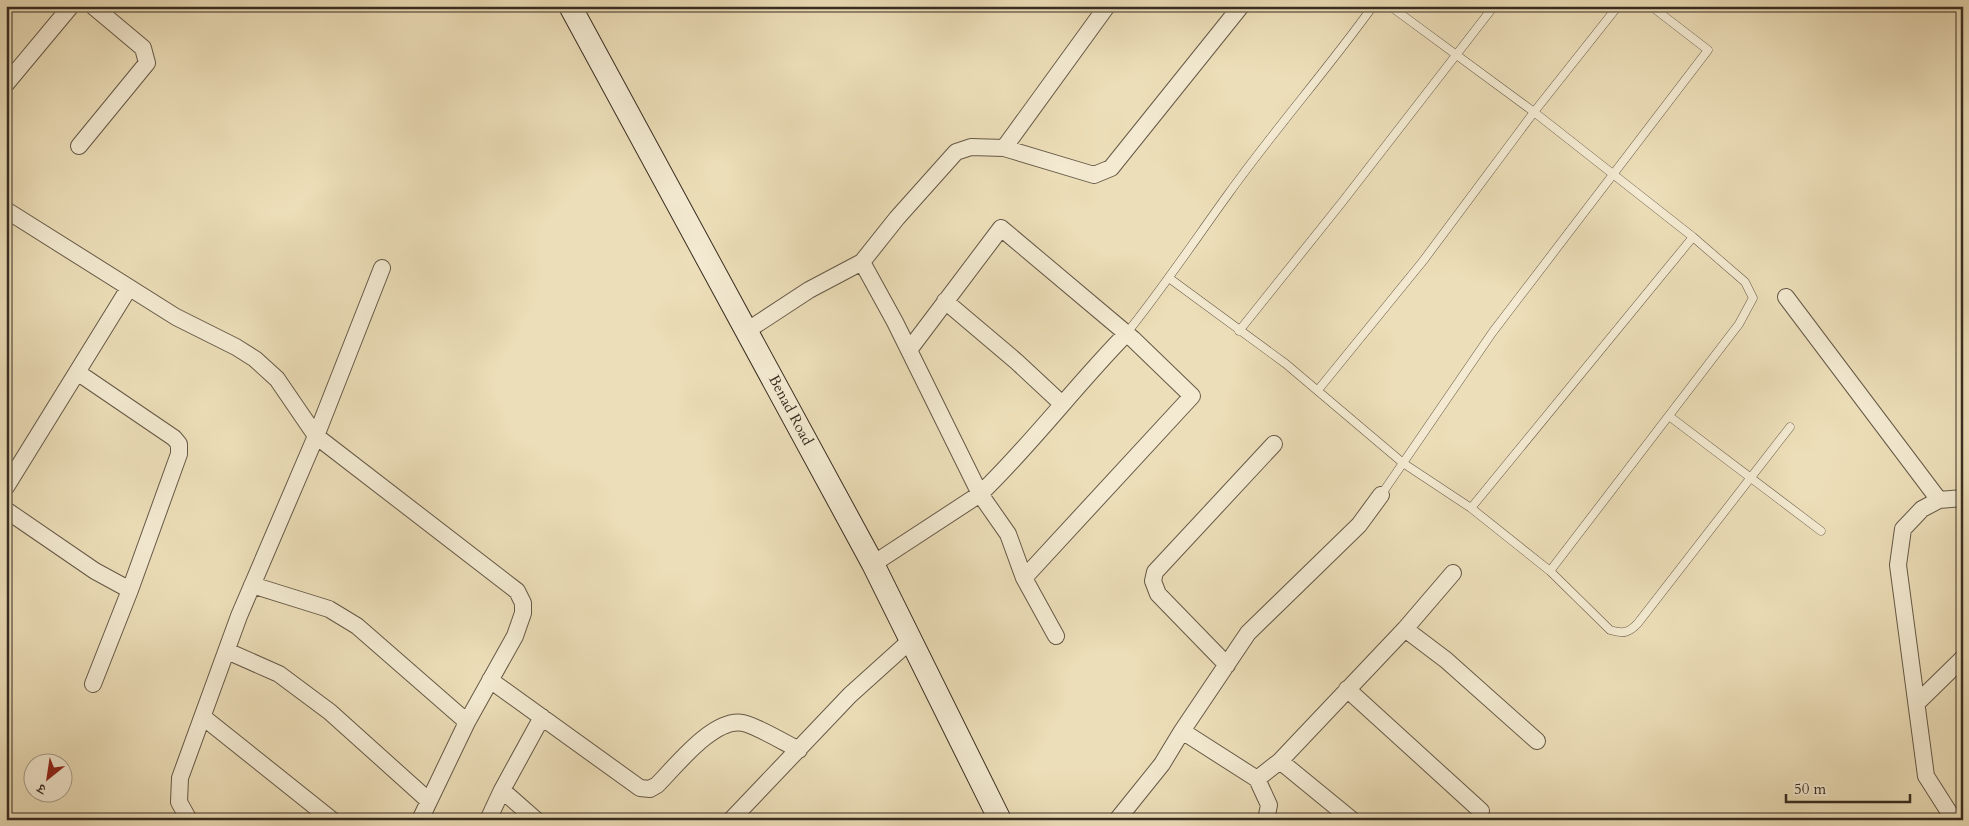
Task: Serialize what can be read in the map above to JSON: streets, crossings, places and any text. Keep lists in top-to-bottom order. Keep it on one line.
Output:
{"streets":{"main road":["Benad Road"]},"scale_bar":"50 m","north":"bottom left"}
